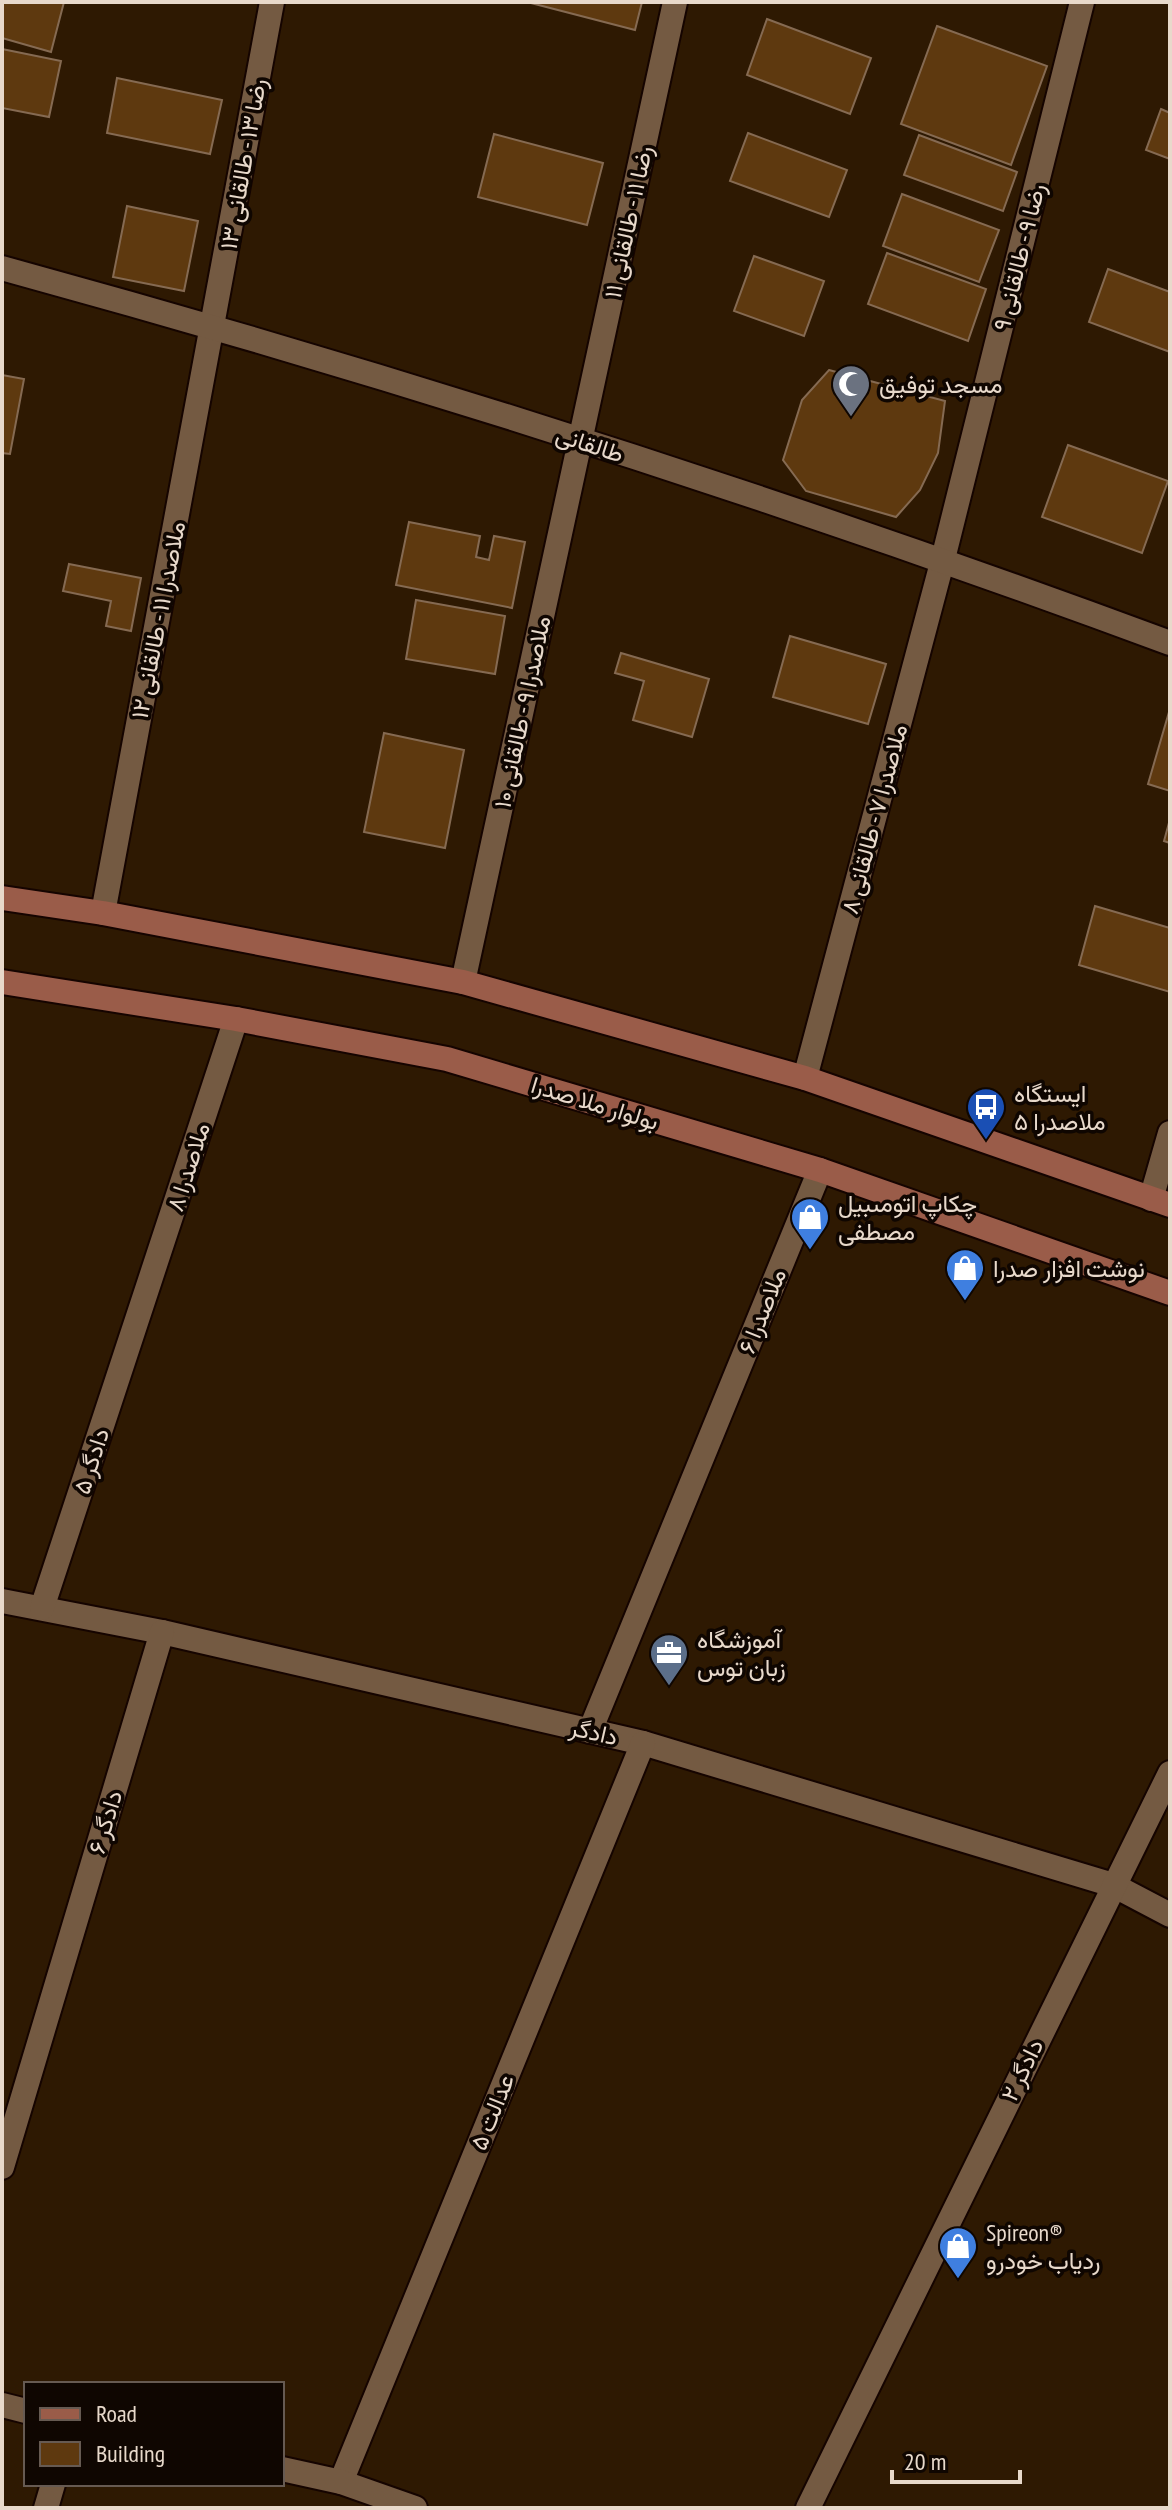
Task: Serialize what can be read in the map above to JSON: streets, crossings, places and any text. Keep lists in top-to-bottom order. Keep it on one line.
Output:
{"streets":{"main road":["بولوار ملا صدرا"],"street":["رضا ۱۳ - طالقانی ۱۳","رضا ۱۱ - طالقانی ۱۱","رضا ۹ - طالقانی ۹","طالقانی","ملاصدرا ۱۱ - طالقانی ۱۲","ملاصدرا ۹ - طالقانی ۱۰","ملاصدرا ۷ - طالقانی ۸","ملاصدرا ۸","ملاصدرا ۶","دادگر ۵","دادگر","دادگر ۶","دادگر ۲","عدالت ۵"]},"crossings":[["رضا ۱۳ - طالقانی ۱۳","طالقانی"],["رضا ۱۳ - طالقانی ۱۳","ملاصدرا ۱۱ - طالقانی ۱۲"],["رضا ۱۱ - طالقانی ۱۱","طالقانی"],["رضا ۱۱ - طالقانی ۱۱","ملاصدرا ۹ - طالقانی ۱۰"],["رضا ۹ - طالقانی ۹","طالقانی"],["رضا ۹ - طالقانی ۹","ملاصدرا ۷ - طالقانی ۸"],["طالقانی","ملاصدرا ۱۱ - طالقانی ۱۲"],["طالقانی","ملاصدرا ۹ - طالقانی ۱۰"],["طالقانی","ملاصدرا ۷ - طالقانی ۸"],["بولوار ملا صدرا","ملاصدرا ۸"],["بولوار ملا صدرا","ملاصدرا ۶"],["ملاصدرا ۸","دادگر ۵"],["ملاصدرا ۶","دادگر"],["دادگر ۵","دادگر"],["دادگر","دادگر ۶"],["دادگر","دادگر ۲"],["دادگر","عدالت ۵"]],"places":{"mosque":["مسجد توفیق"],"bus stop":["ایستگاه ملاصدرا ۵"],"shop":["چکاپ اتومىبیل مصطفی","نوشت افزار صدرا","Spireon® ردیاب خودرو"],"office":["آموزشگاه زبان توس"]},"legend":["Road","Building"],"scale_bar":"20 m"}
